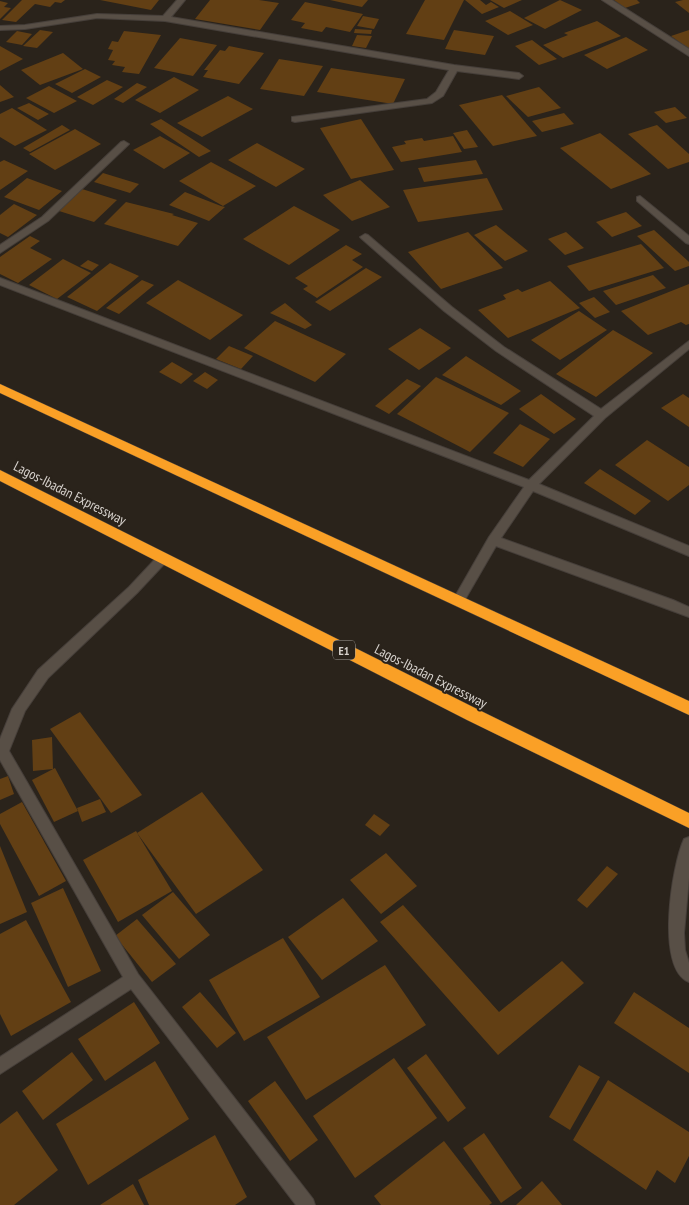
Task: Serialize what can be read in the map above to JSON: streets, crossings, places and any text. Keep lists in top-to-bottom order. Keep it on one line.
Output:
{"streets":{"highway":["Lagos-Ibadan Expressway","E1"]}}
